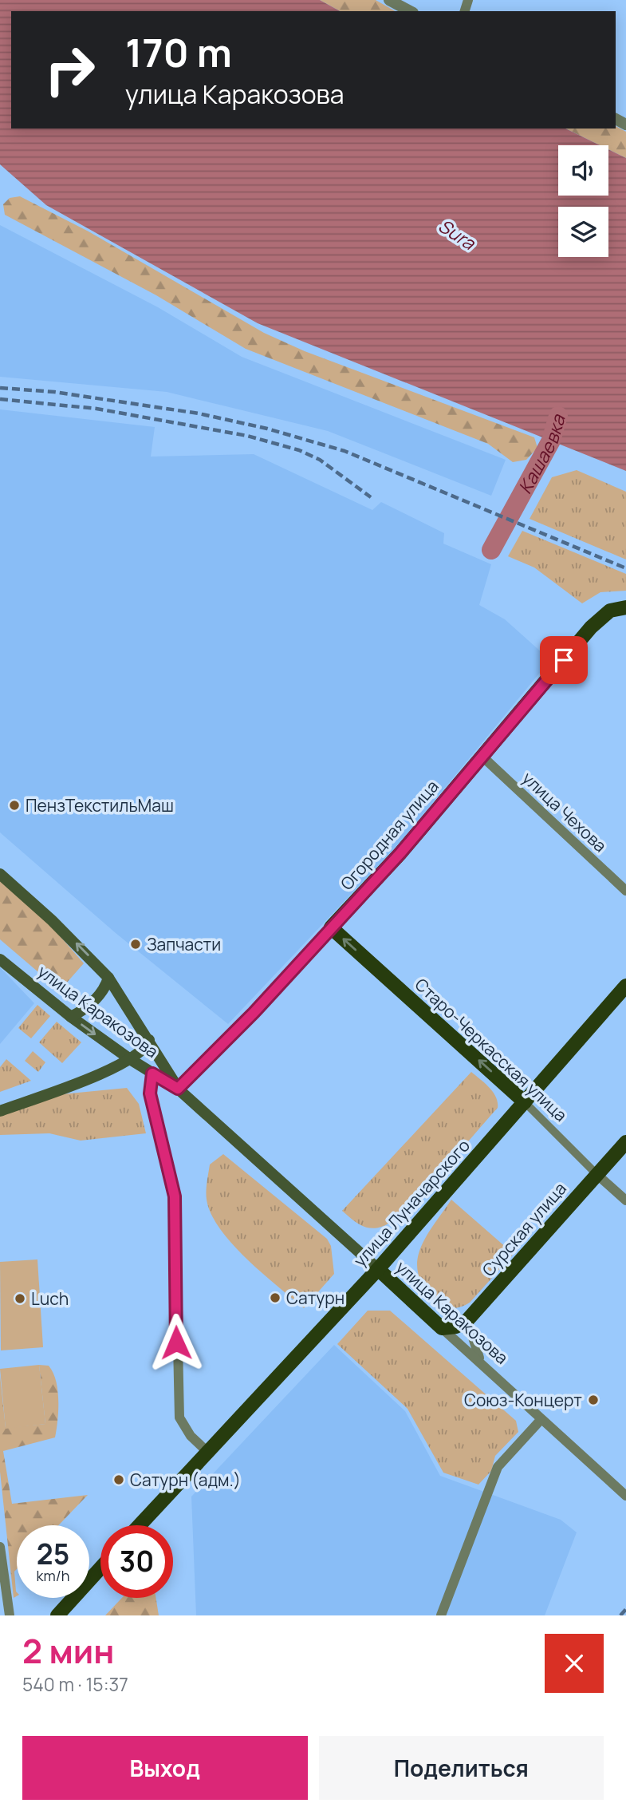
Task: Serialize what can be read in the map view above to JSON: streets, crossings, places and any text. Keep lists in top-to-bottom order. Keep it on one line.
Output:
{"streets":{"main road":["Огородная улица","улица Каракозова","Старо-Черкасская улица","улица Луначарского","Сурская улица"],"street":["улица Чехова"]},"crossings":[["улица Чехова","Огородная улица"],["Огородная улица","улица Каракозова"],["Огородная улица","Старо-Черкасская улица"],["улица Каракозова","улица Луначарского"],["Старо-Черкасская улица","улица Луначарского"],["Старо-Черкасская улица","Сурская улица"]],"one_way":["Старо-Черкасская улица"],"water":["Sura","Кашаевка"],"places":["ПензТекстильМаш","Запчасти","Сатурн","Luch","Союз-Концерт","Сатурн (адм.)"],"page":{"turn":["170 m","улица Каракозова"],"speed":"25 km/h","limit":"30","heading":["2 мин","540 m · 15:37"],"buttons":["Выход","Поделиться"]}}
